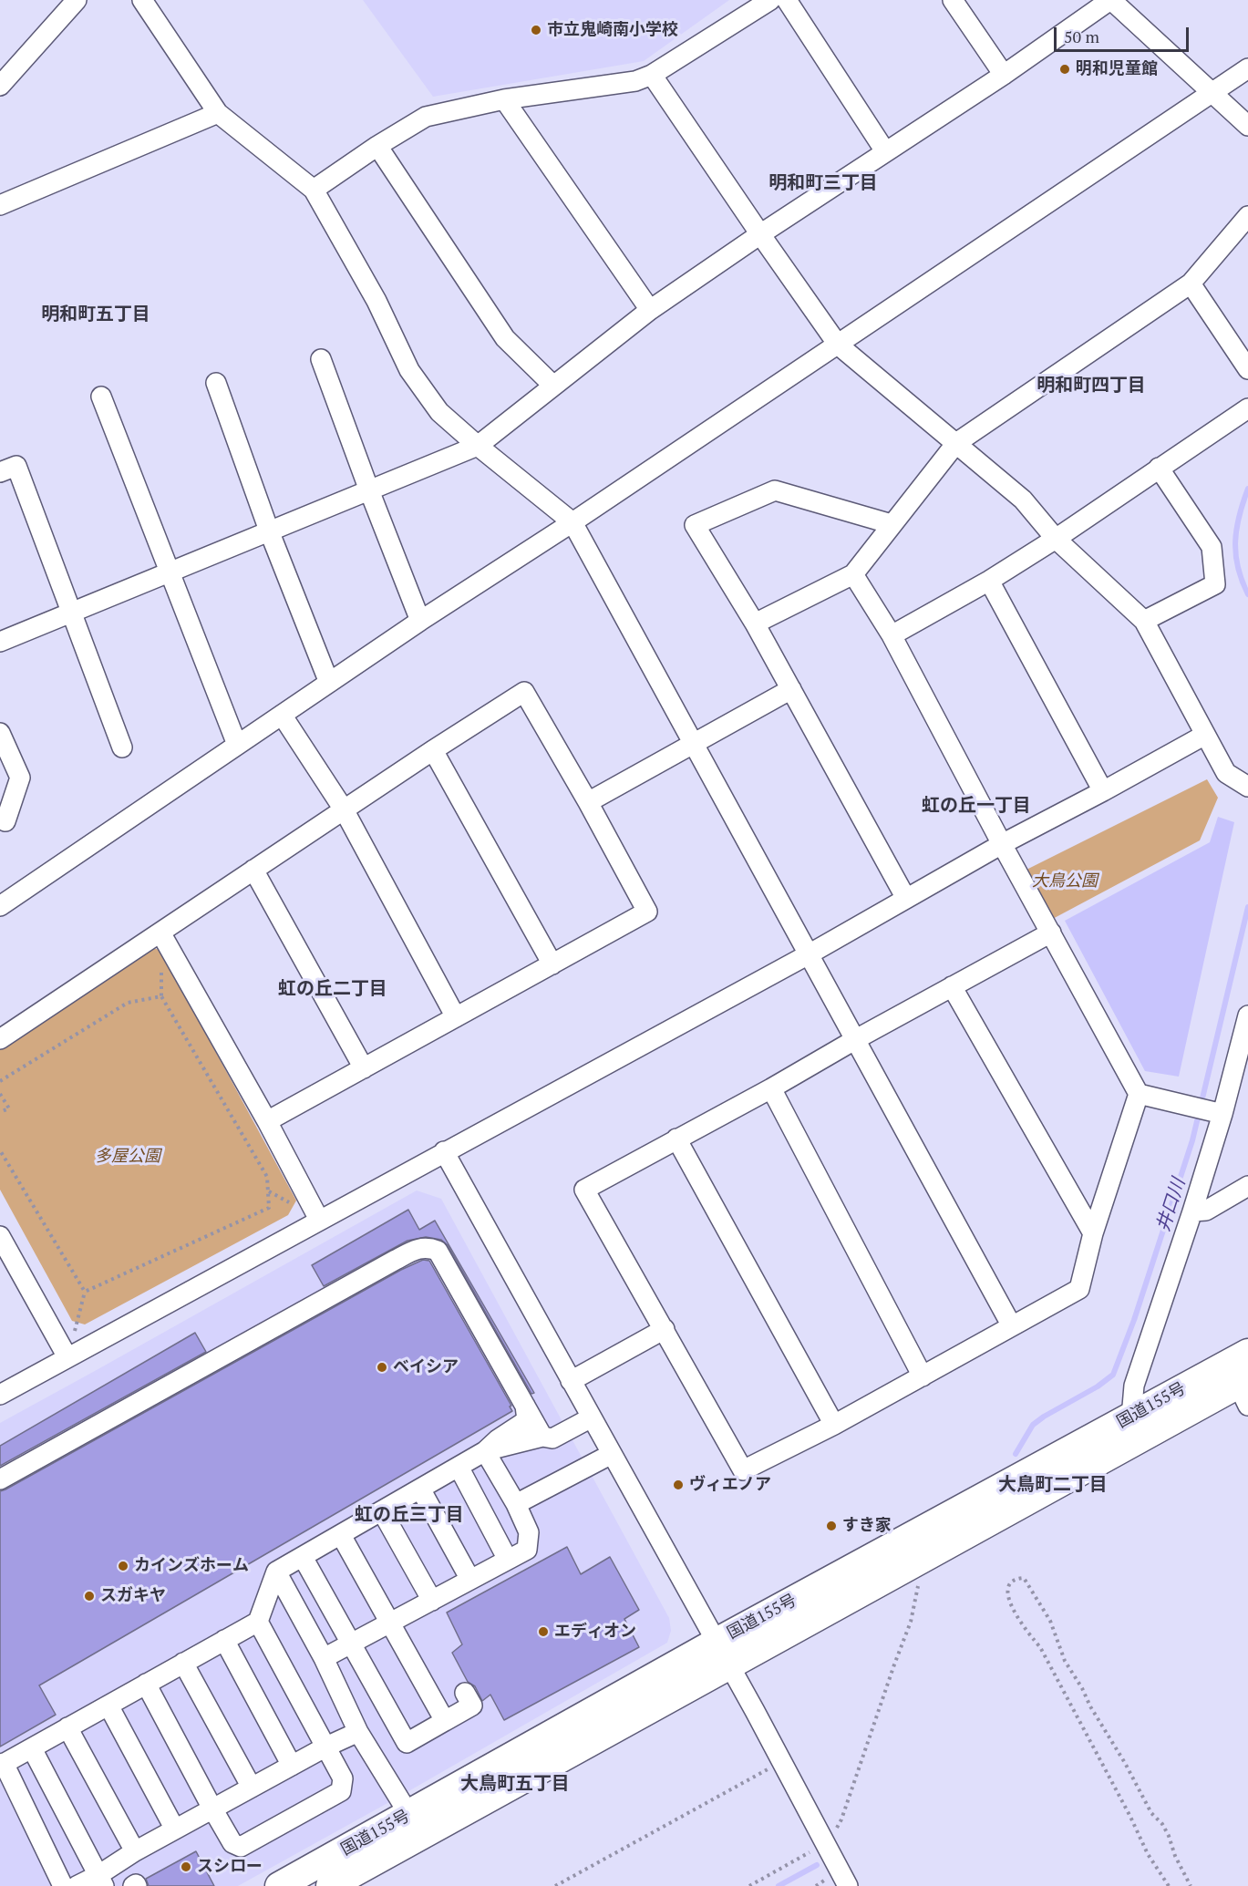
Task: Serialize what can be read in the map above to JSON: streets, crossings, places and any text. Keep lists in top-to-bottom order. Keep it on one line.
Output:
{"streets":{"highway":["国道155号"]},"districts":["明和町三丁目","明和町五丁目","明和町四丁目","虹の丘一丁目","虹の丘二丁目","大鳥町二丁目","虹の丘三丁目","大鳥町五丁目"],"water":["井口川"],"parks":["大鳥公園","多屋公園"],"places":["市立鬼崎南小学校","明和児童館","ベイシア","ヴィエノア","すき家","カインズホーム","スガキヤ","エディオン","スシロー"],"scale_bar":"50 m"}
